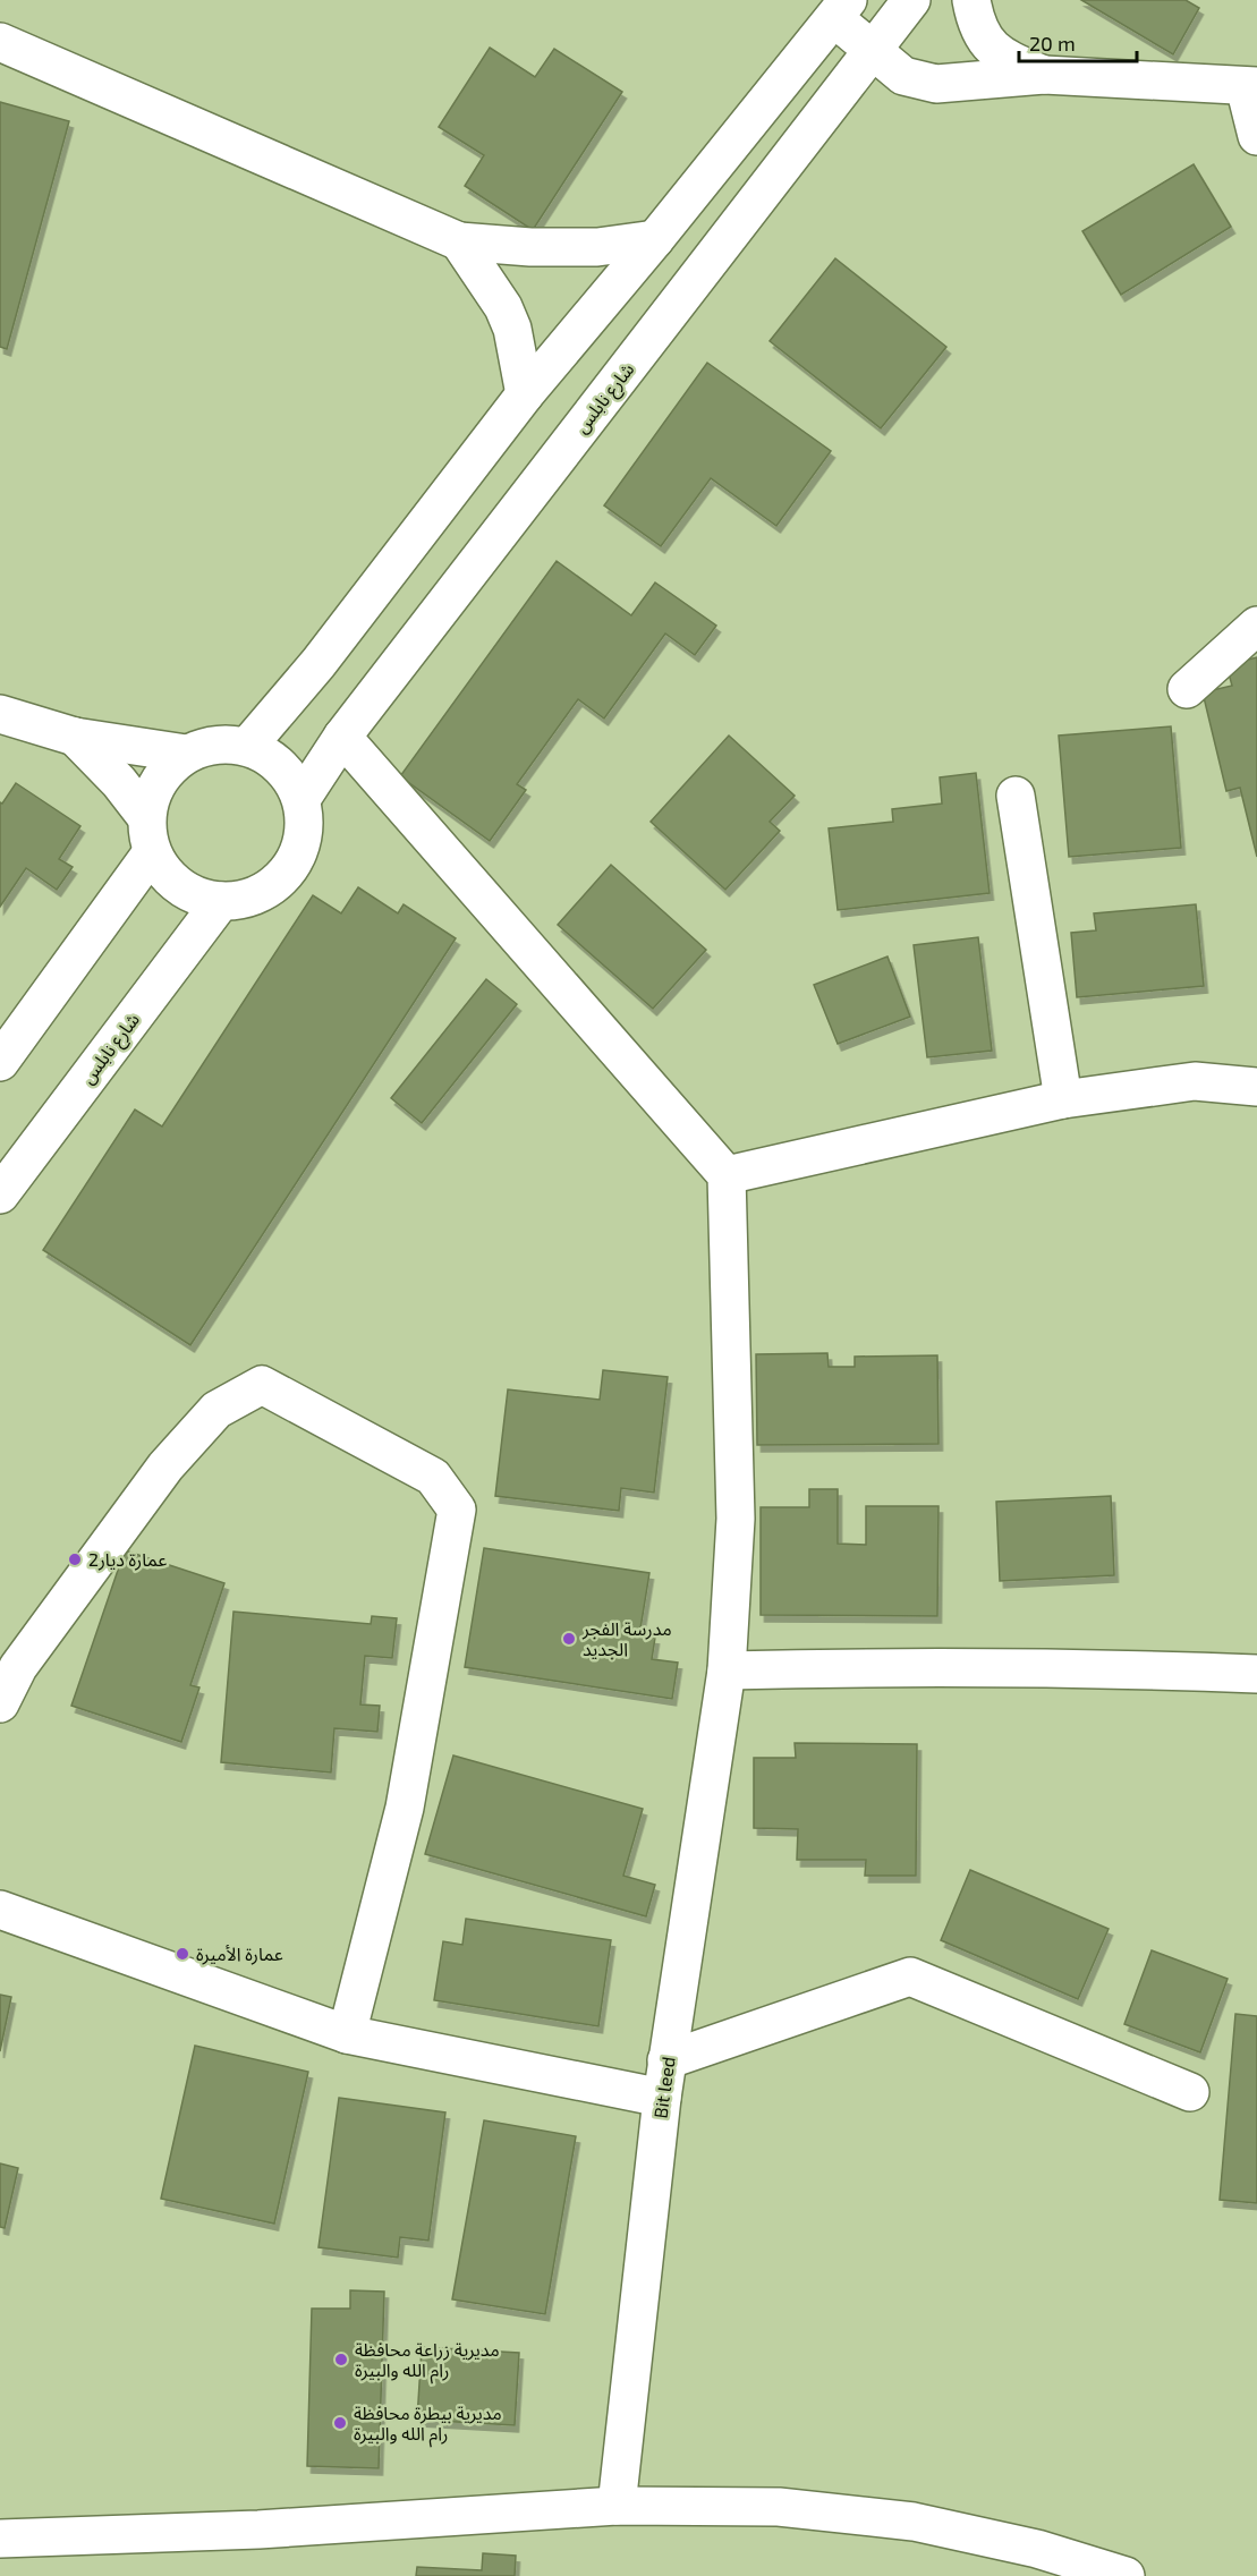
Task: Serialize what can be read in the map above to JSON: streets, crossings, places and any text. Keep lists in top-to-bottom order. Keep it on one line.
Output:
{"streets":{"street":["شارع نابلس","Bit leed"]},"places":["عمارة ديار2","مدرسة الفجر الجديد","عمارة الأميرة","مديرية زراعة محافظة رام الله والبيرة","مديرية بيطرة محافظة رام الله والبيرة"],"scale_bar":"20 m"}
